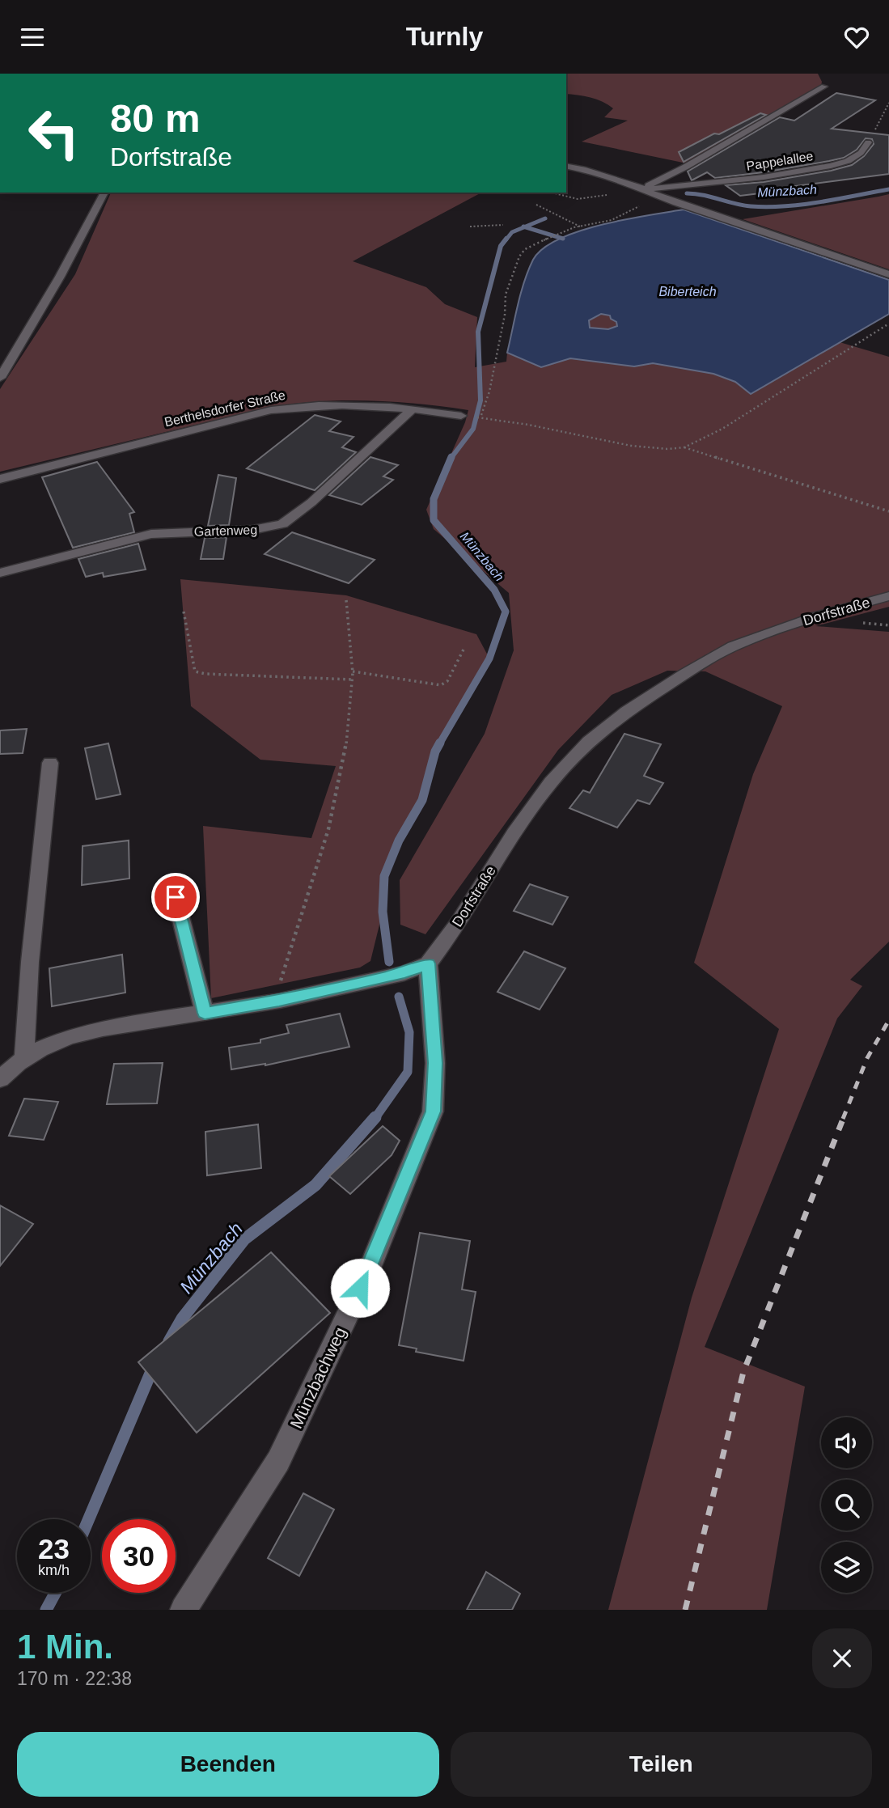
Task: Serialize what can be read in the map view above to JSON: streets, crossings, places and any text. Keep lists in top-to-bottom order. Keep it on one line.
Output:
{"streets":{"street":["Pappelallee","Berthelsdorfer Straße","Gartenweg","Dorfstraße","Münzbachweg"]},"crossings":[["Berthelsdorfer Straße","Gartenweg"],["Dorfstraße","Münzbachweg"]],"water":["Münzbach","Biberteich"],"page":{"header":"Turnly","turn":["80 m","Dorfstraße"],"speed":"23 km/h","limit":"30","heading":["1 Min.","170 m · 22:38"],"buttons":["Beenden","Teilen"]}}
